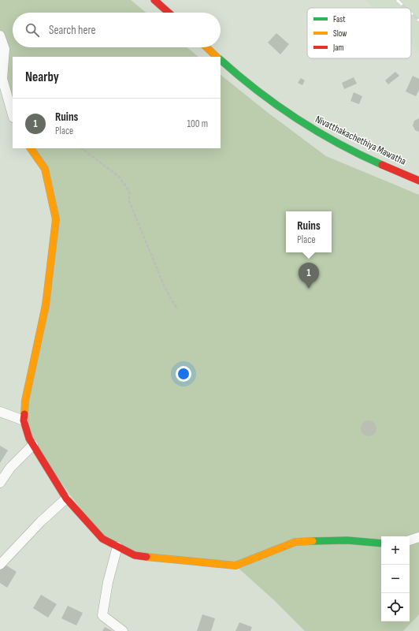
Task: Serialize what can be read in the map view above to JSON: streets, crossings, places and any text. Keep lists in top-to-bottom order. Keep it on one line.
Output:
{"streets":{"main road":["Nivatthakachethiya Mawatha"]},"legend":["Fast","Slow","Jam"],"page":{"search":"Search here","heading":"Nearby","list":[{"mark":"1","name":"Ruins","note":"Place","value":"100 m"}],"popup":["Ruins","Place"],"pins":"1","map_buttons":["+","−"]}}
